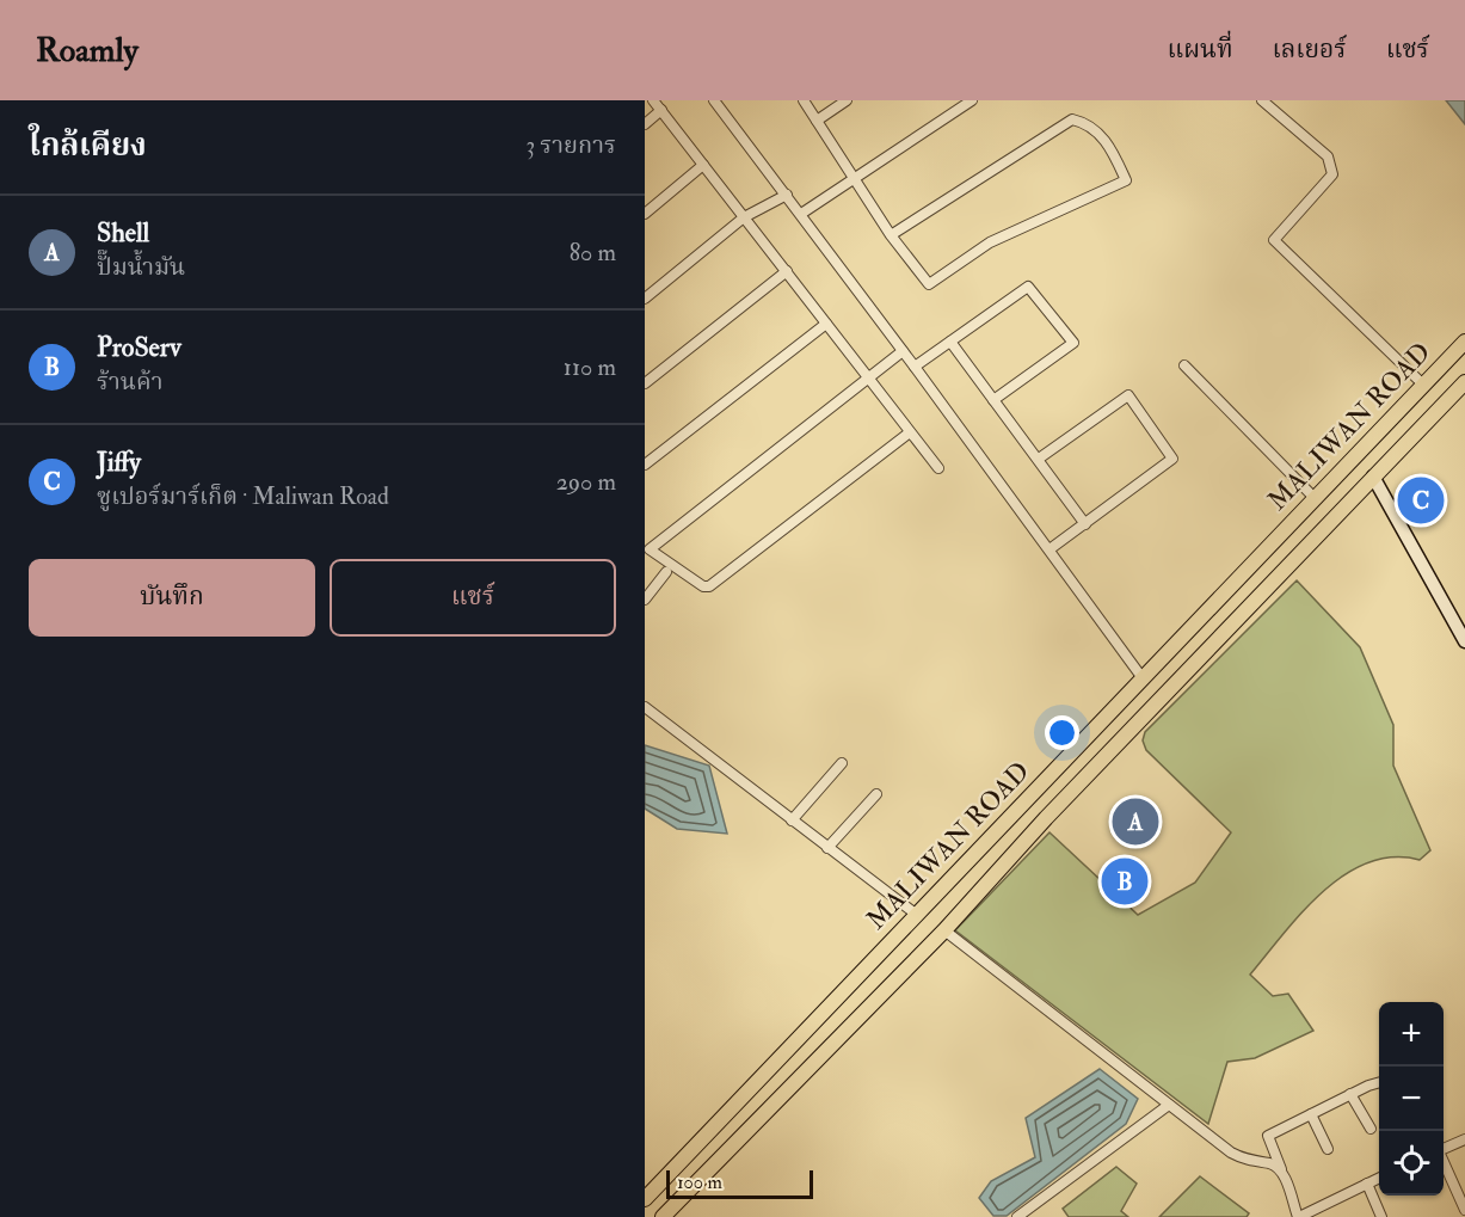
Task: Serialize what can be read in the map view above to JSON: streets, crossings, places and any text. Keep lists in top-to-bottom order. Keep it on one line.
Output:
{"streets":{"main road":["MALIWAN ROAD"]},"scale_bar":"100 m","page":{"header":"Roamly","nav":["แผนที่","เลเยอร์","แชร์"],"heading":["ใกล้เคียง","3 รายการ"],"list":[{"mark":"A","name":"Shell","note":"ปั๊มน้ำมัน","value":"80 m"},{"mark":"B","name":"ProServ","note":"ร้านค้า","value":"110 m"},{"mark":"C","name":"Jiffy","note":"ซูเปอร์มาร์เก็ต · Maliwan Road","value":"290 m"}],"pins":["C","A","B"],"buttons":["บันทึก","แชร์"],"map_buttons":["+","−"],"scale":"100 m"}}
